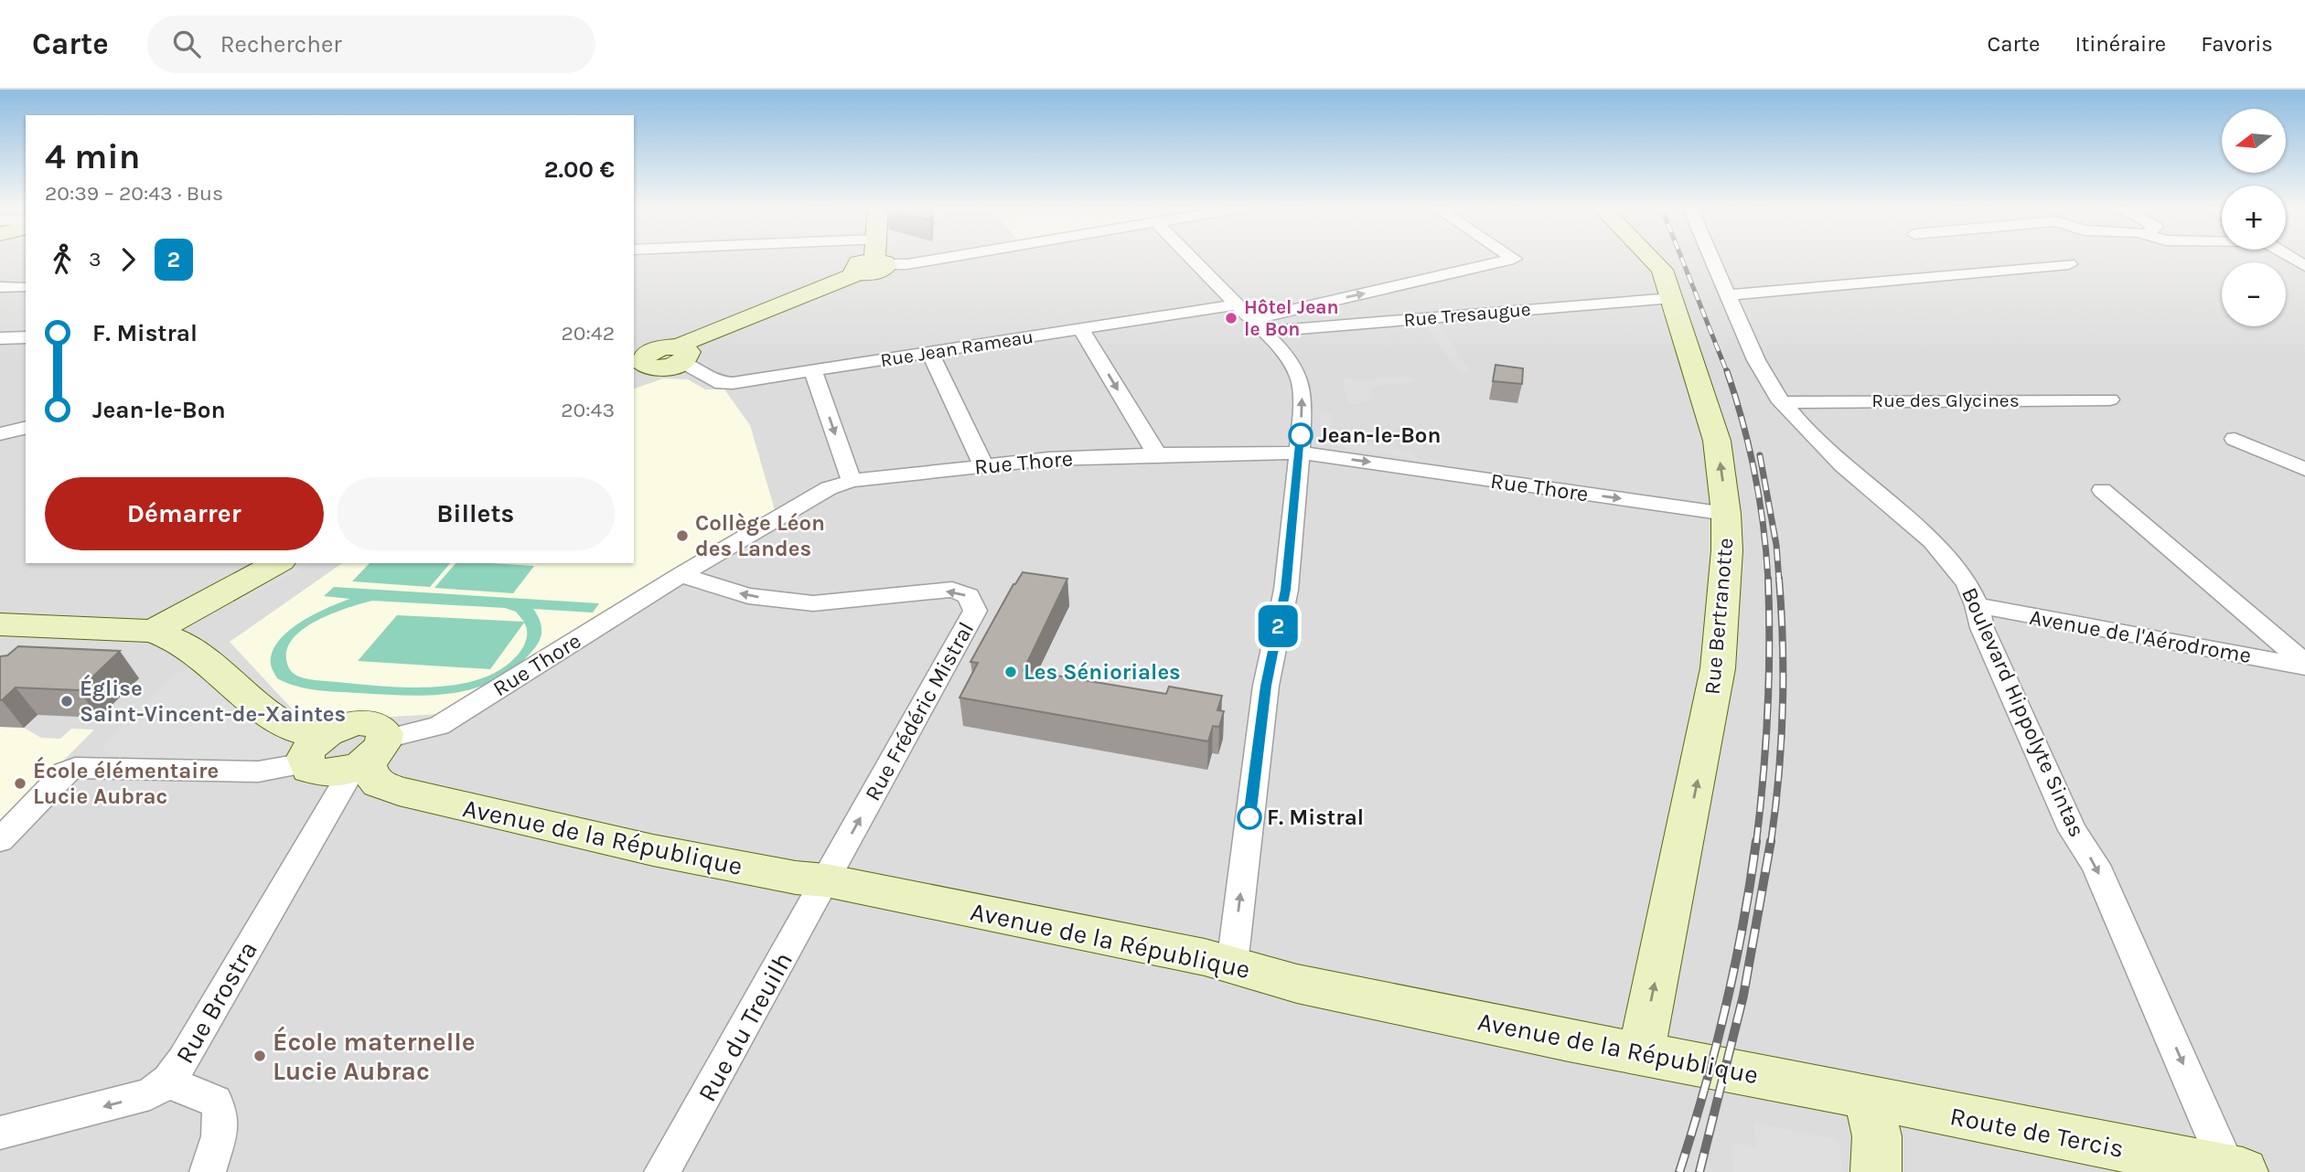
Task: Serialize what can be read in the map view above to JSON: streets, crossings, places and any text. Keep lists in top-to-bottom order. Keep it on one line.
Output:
{"streets":{"street":["Rue Tresaugue","Rue Jean Rameau","Rue des Glycines","Rue Thore","Rue Bertranotte","Avenue de l'Aérodrome","Rue Frédéric Mistral","Boulevard Hippolyte Sintas","Avenue de la République","Rue Brostra","Rue du Treuilh","Route de Tercis"]},"crossings":[["Rue Tresaugue","Rue Jean Rameau"],["Rue Tresaugue","Rue Bertranotte"],["Rue des Glycines","Boulevard Hippolyte Sintas"],["Rue Thore","Rue Bertranotte"],["Rue Thore","Rue Frédéric Mistral"],["Rue Thore","Avenue de la République"],["Rue Thore","Rue Brostra"],["Rue Bertranotte","Avenue de la République"],["Avenue de l'Aérodrome","Boulevard Hippolyte Sintas"],["Rue Frédéric Mistral","Avenue de la République"],["Rue Frédéric Mistral","Rue du Treuilh"],["Boulevard Hippolyte Sintas","Route de Tercis"],["Avenue de la République","Rue Brostra"],["Avenue de la République","Rue du Treuilh"],["Avenue de la République","Route de Tercis"]],"one_way":["Rue Bertranotte","Boulevard Hippolyte Sintas"],"places":["Hôtel Jean le Bon","Jean-le-Bon","Collège Léon des Landes","Les Sénioriales","Église Saint-Vincent-de-Xaintes","École élémentaire Lucie Aubrac","F. Mistral","École maternelle Lucie Aubrac"],"lines":["bus line 2"],"north":"left","page":{"header":"Carte","search":"Rechercher","nav":["Carte","Itinéraire","Favoris"],"on_map":"2","map_buttons":["+","−"],"heading":["4 min","20:39 – 20:43 · Bus","2.00 €"],"legs":["3","2"],"list":[{"name":"F. Mistral","value":"20:42"},{"name":"Jean-le-Bon","value":"20:43"}],"buttons":["Démarrer","Billets"]}}
